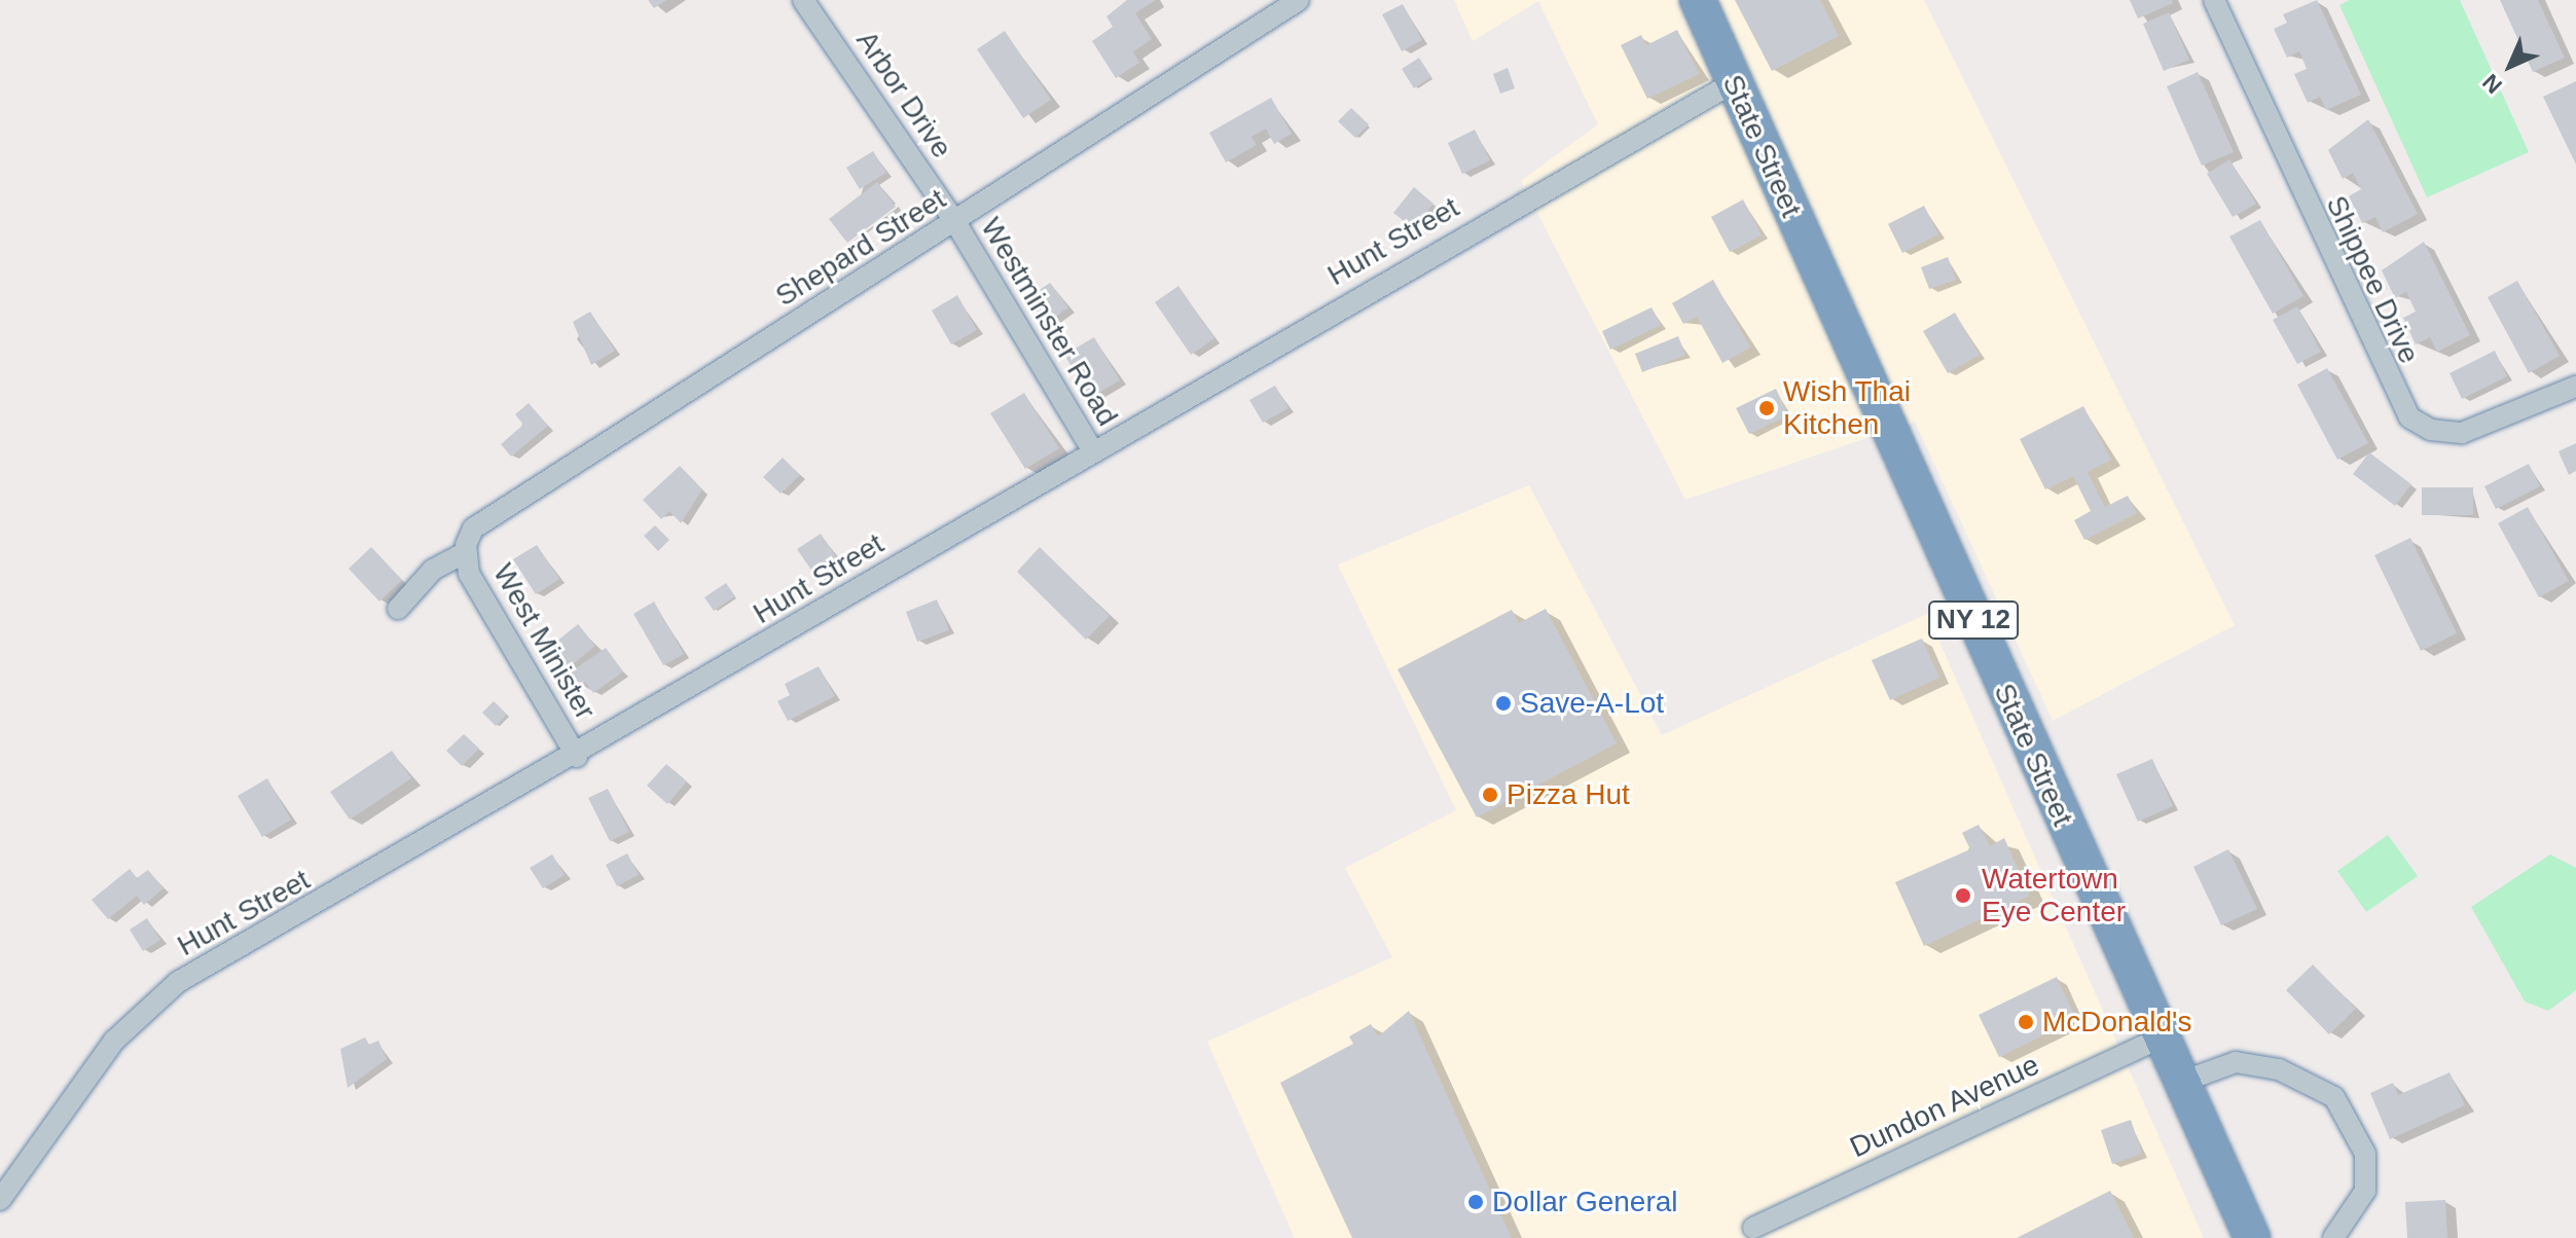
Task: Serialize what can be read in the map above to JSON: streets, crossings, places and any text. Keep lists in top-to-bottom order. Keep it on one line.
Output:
{"streets":{"highway":["State Street","NY 12"],"street":["Arbor Drive","Hunt Street","Shepard Street","Shippee Drive","Westminster Road","West Minister","Dundon Avenue"]},"crossings":[["Arbor Drive","Shepard Street"],["Arbor Drive","Westminster Road"],["State Street","Hunt Street"],["State Street","Dundon Avenue"],["Hunt Street","Westminster Road"],["Hunt Street","West Minister"],["Shepard Street","Westminster Road"],["Shepard Street","West Minister"]],"places":["Wish Thai Kitchen","Save-A-Lot","Pizza Hut","Watertown Eye Center","McDonald's","Dollar General"],"north":"bottom left"}
